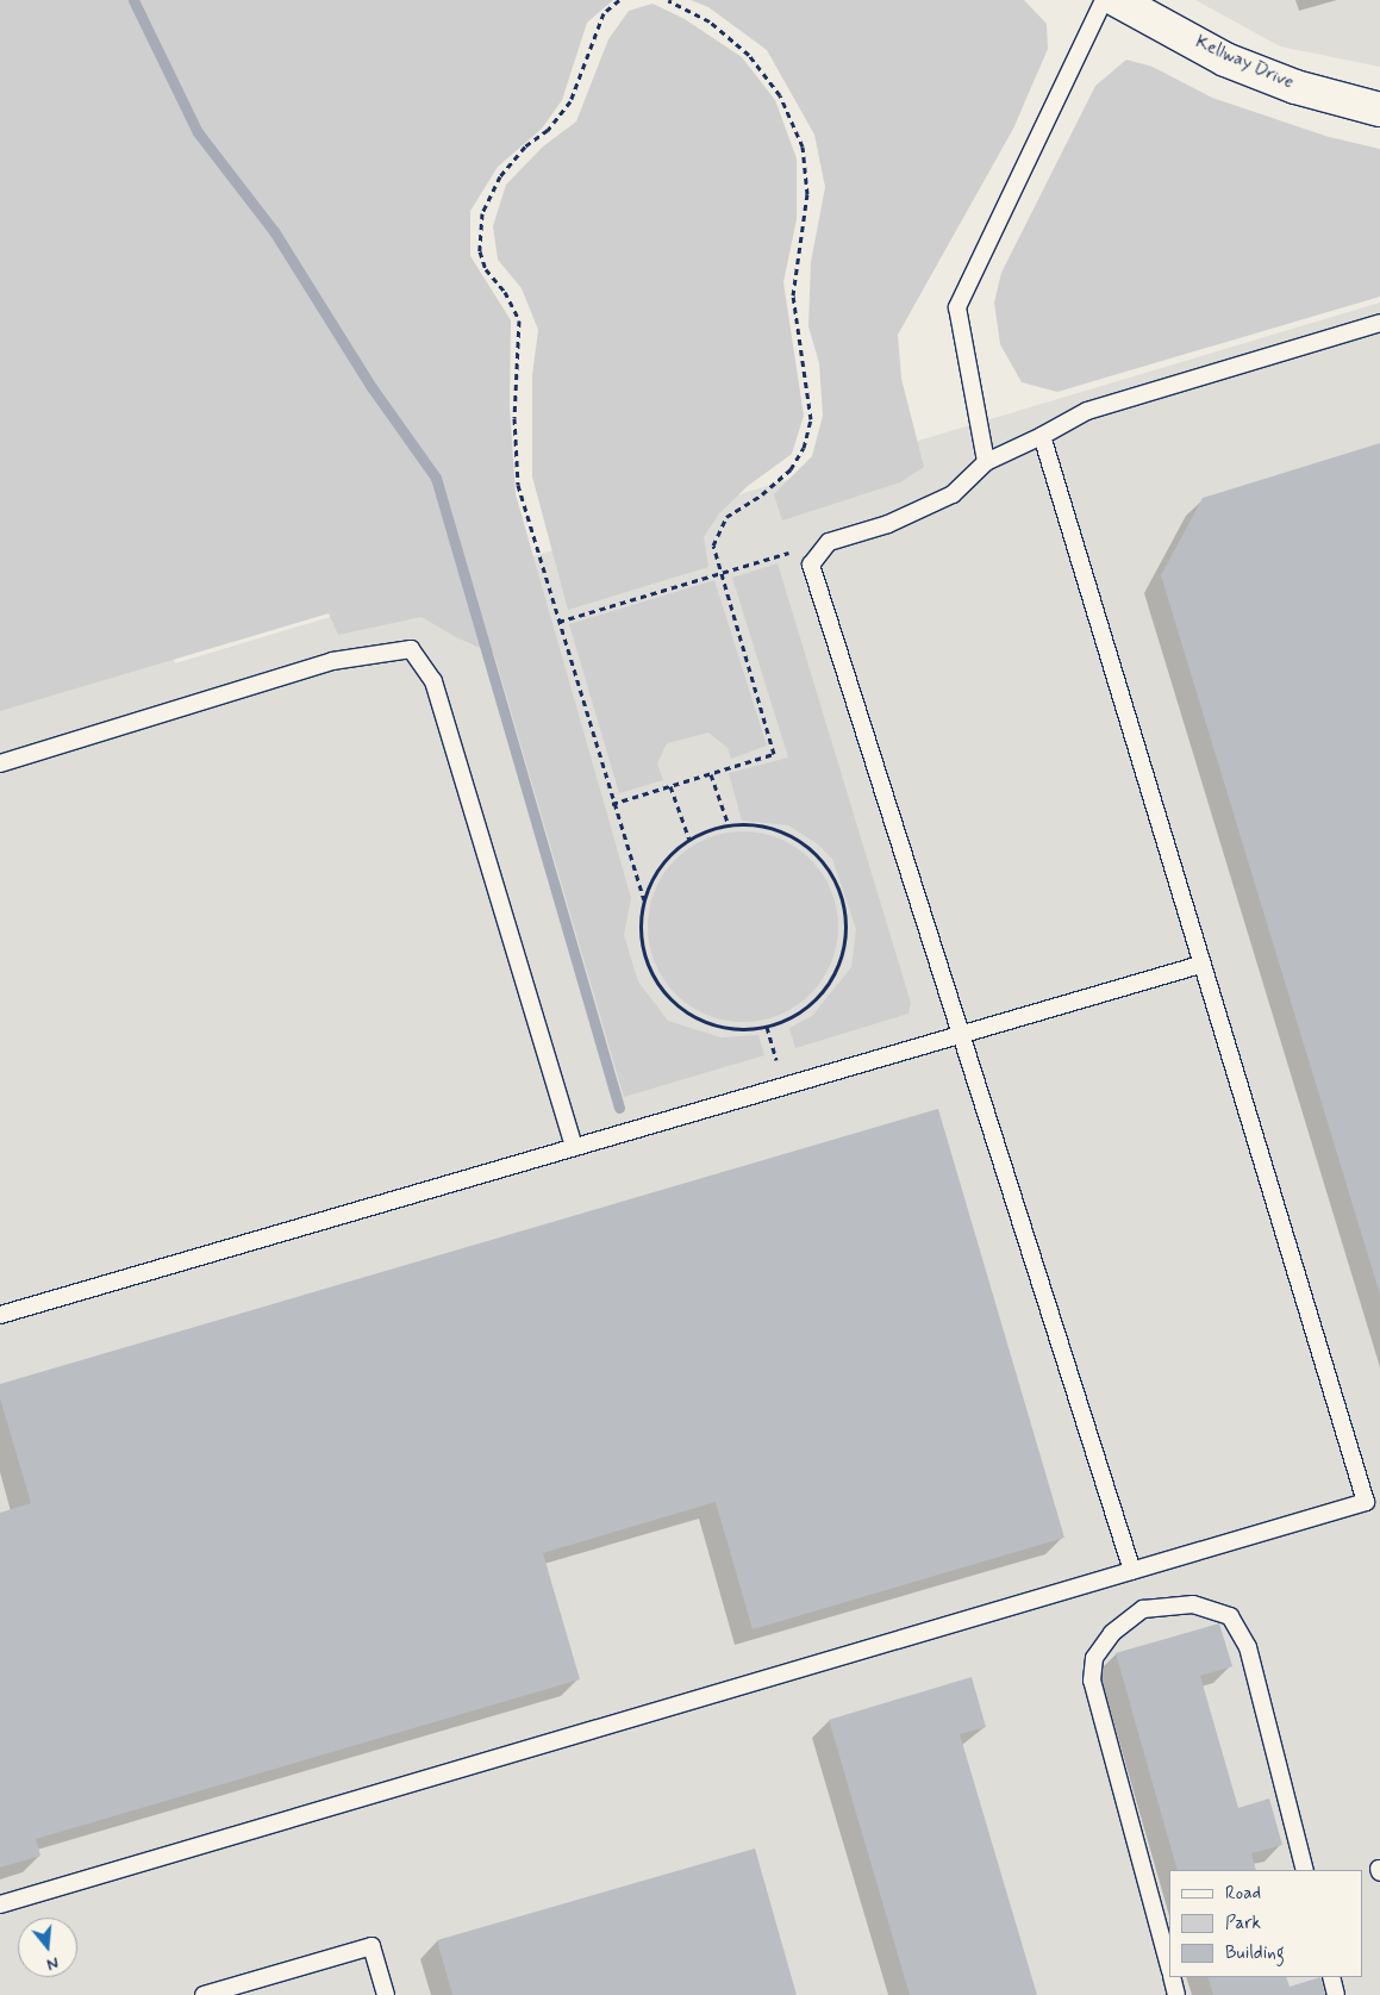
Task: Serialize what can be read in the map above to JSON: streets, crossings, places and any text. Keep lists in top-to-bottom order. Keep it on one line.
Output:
{"streets":{"street":["Kellway Drive"]},"legend":["Road","Park","Building"],"north":"bottom"}
